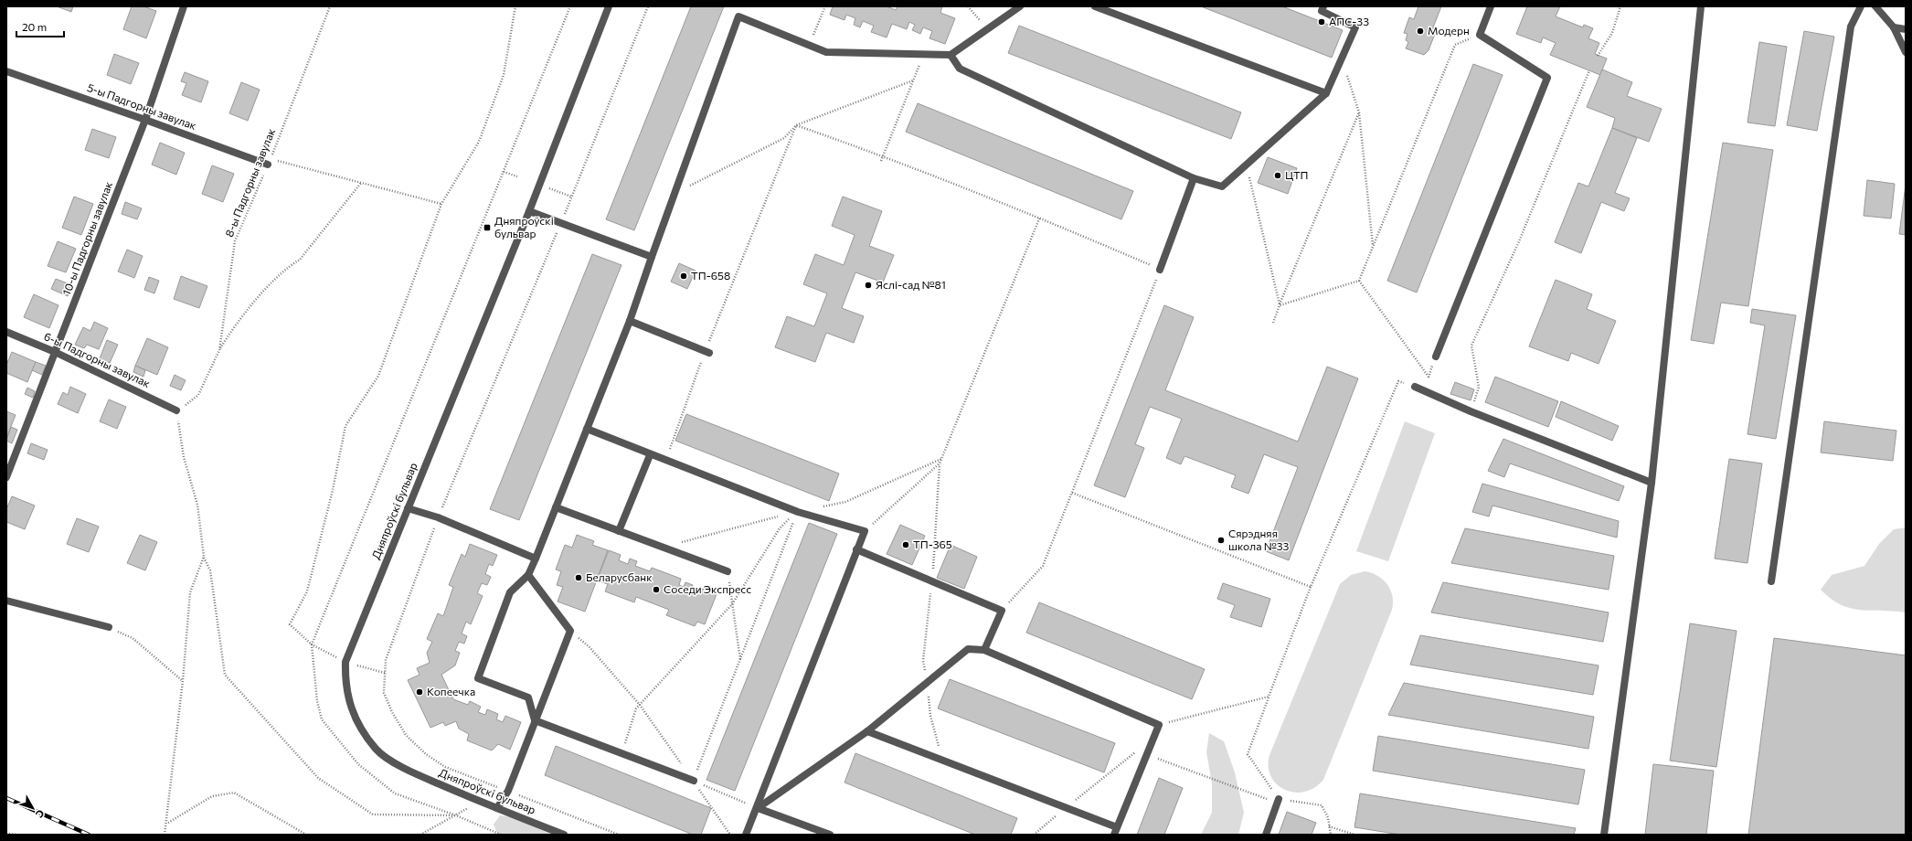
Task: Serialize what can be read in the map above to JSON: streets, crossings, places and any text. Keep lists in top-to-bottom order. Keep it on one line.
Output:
{"streets":{"street":["5-ы Падгорны завулак","10-ы Падгорны завулак","6-ы Падгорны завулак","Дняпроўскі бульвар"],"path":["8-ы Падгорны завулак"]},"crossings":[["5-ы Падгорны завулак","8-ы Падгорны завулак"],["5-ы Падгорны завулак","10-ы Падгорны завулак"],["8-ы Падгорны завулак","6-ы Падгорны завулак"],["10-ы Падгорны завулак","6-ы Падгорны завулак"]],"places":{"other":["АПС-33","Модерн","ЦТП","ТП-658","Яслі-сад №81","Сярэдняя школа №33","ТП-365","Беларусбанк","Соседи Экспресс","Копеечка"],"transit":["Дняпроўскі бульвар"]},"scale_bar":"20 m","north":"bottom right"}
